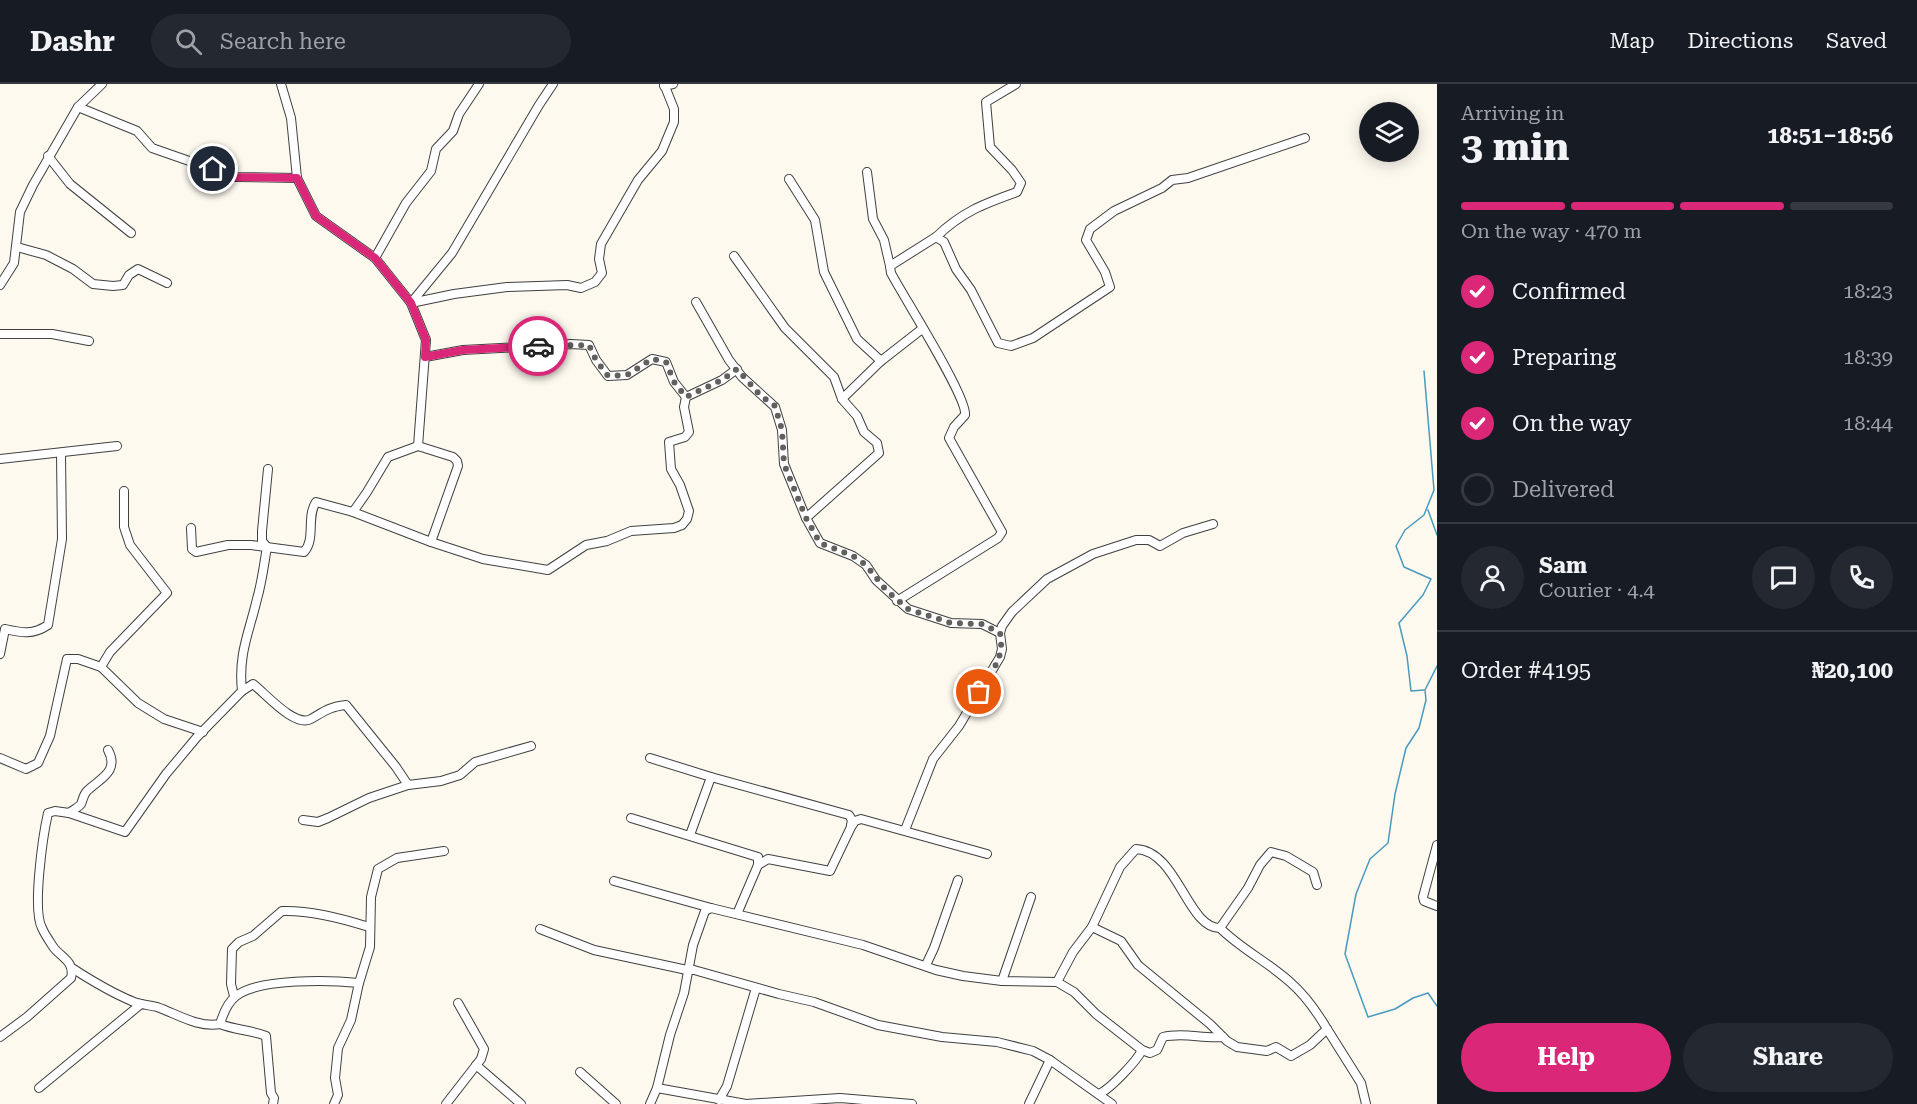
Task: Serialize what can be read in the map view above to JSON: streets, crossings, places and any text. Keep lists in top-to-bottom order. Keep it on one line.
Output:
{"page":{"header":"Dashr","search":"Search here","nav":["Map","Directions","Saved"],"heading":["3 min","Arriving in","18:51–18:56"],"panel":["Sam","Courier · 4.4","Order #4195","₦20,100"],"bar":"On the way · 470 m","list":[["Confirmed","18:23"],["Preparing","18:39"],["On the way","18:44"],"Delivered"],"buttons":["Help","Share"]}}
